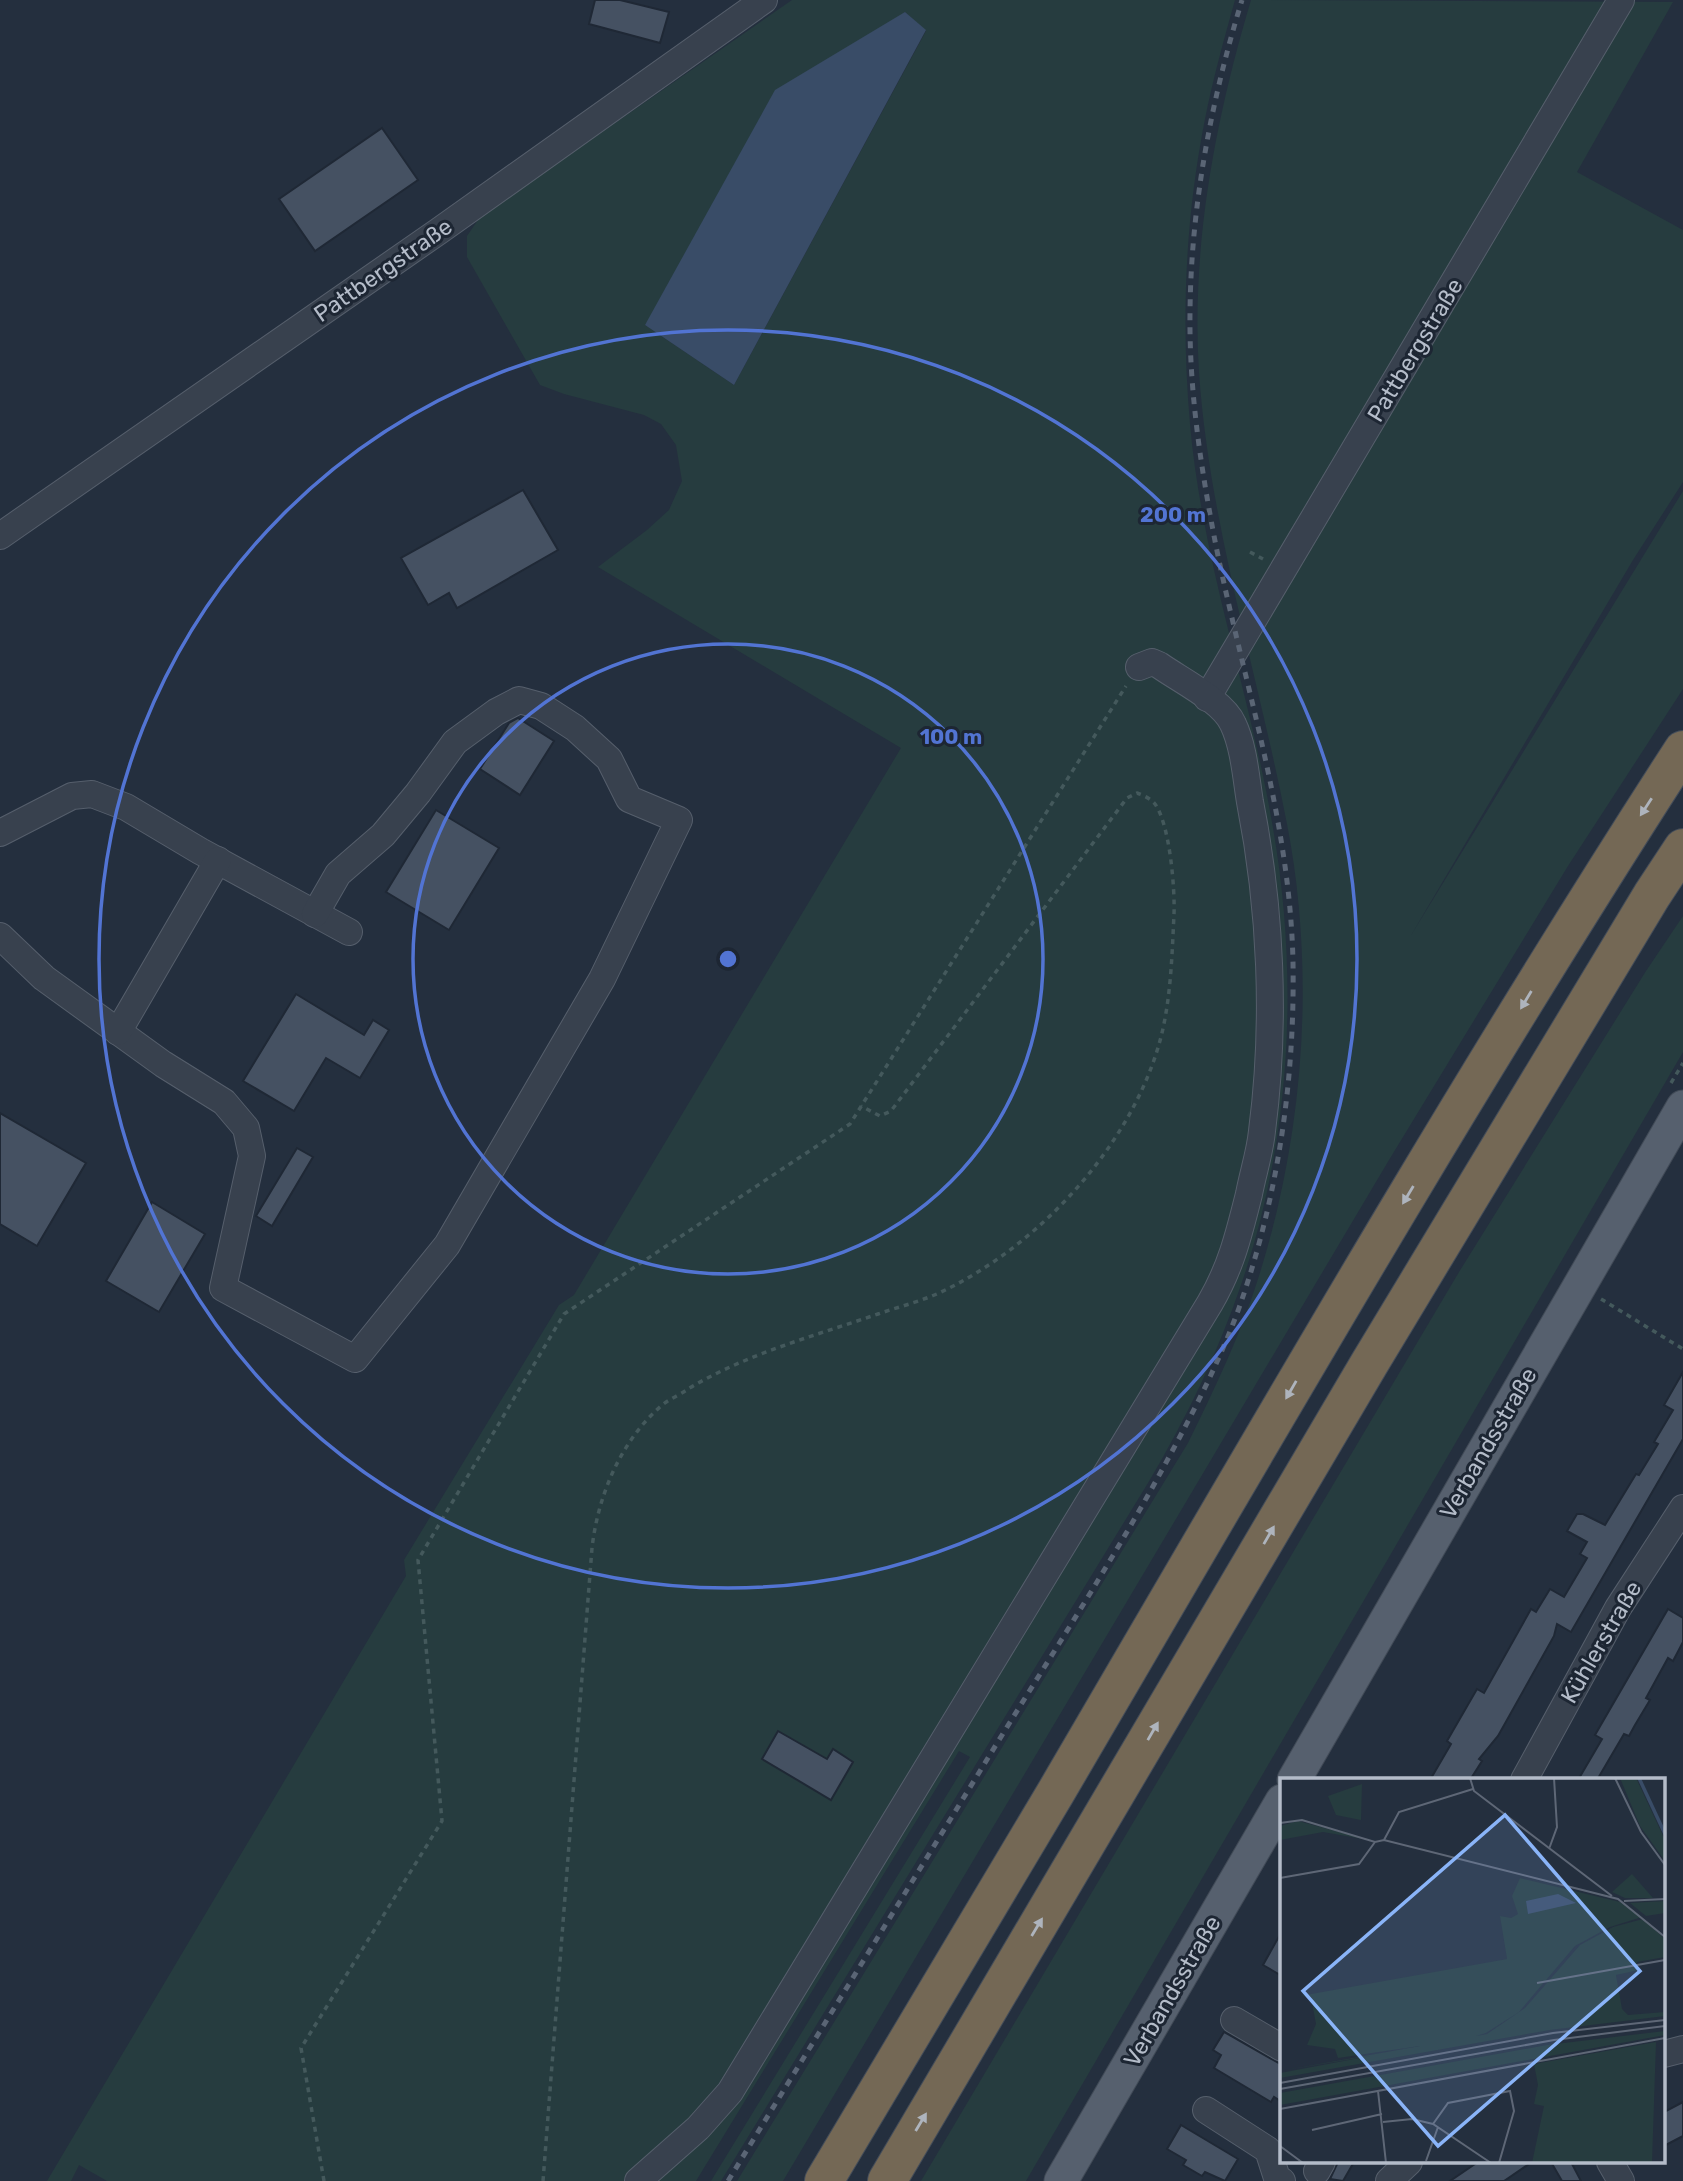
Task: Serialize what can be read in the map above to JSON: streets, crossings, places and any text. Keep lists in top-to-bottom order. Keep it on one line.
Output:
{"streets":{"main road":["Verbandsstraße"],"street":["Pattbergstraße","Kühlerstraße"]},"rings":["200 m","100 m"]}
